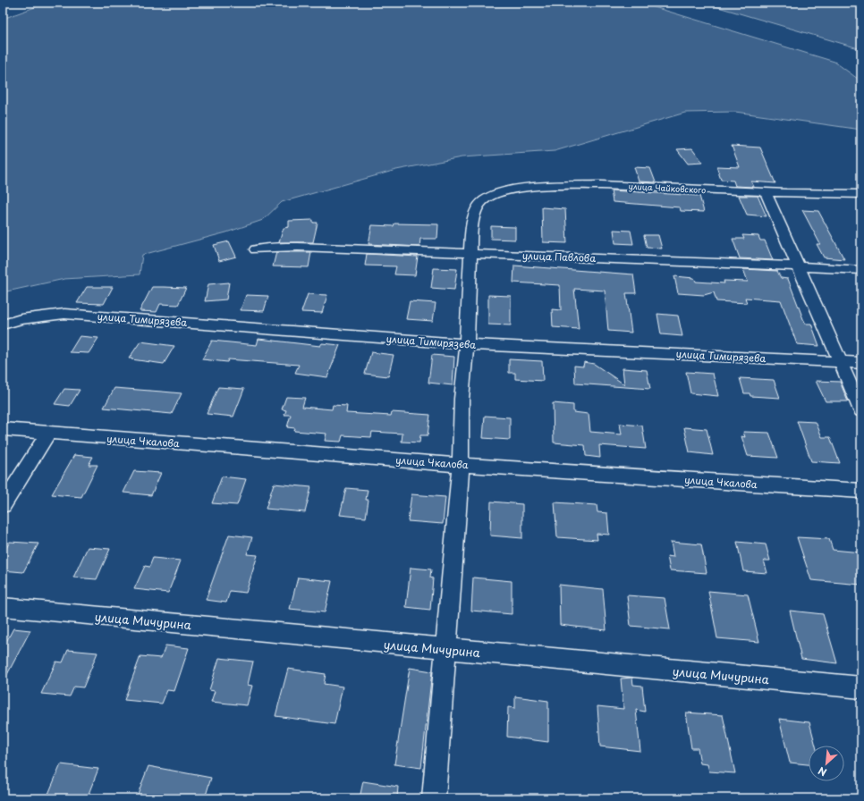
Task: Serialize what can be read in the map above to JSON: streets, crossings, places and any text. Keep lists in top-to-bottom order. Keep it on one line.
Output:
{"streets":{"street":["улица Чайковского","улица Павлова","улица Тимирязева","улица Чкалова","улица Мичурина"]},"crossings":[["улица Чайковского","улица Павлова"]],"north":"bottom left"}
